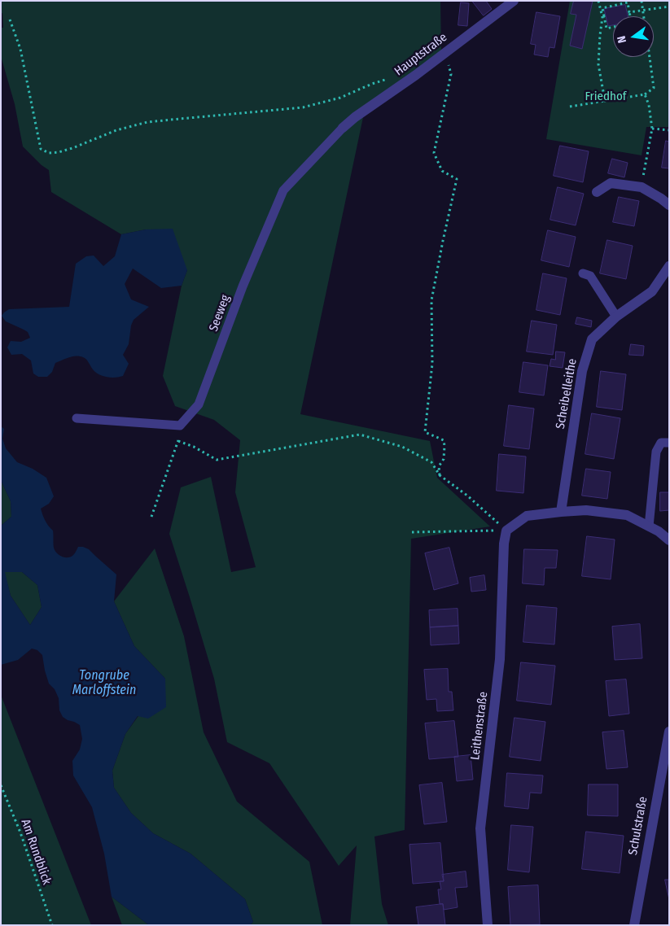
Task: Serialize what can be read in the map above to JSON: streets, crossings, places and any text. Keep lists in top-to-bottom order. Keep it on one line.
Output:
{"streets":{"street":["Hauptstraße","Scheibelleithe","Leithenstraße","Schulstraße"],"lane":["Seeweg"],"path":["Am Rundblick"]},"crossings":[["Hauptstraße","Seeweg"]],"water":["Tongrube Marloffstein"],"parks":["Friedhof"],"north":"left"}
